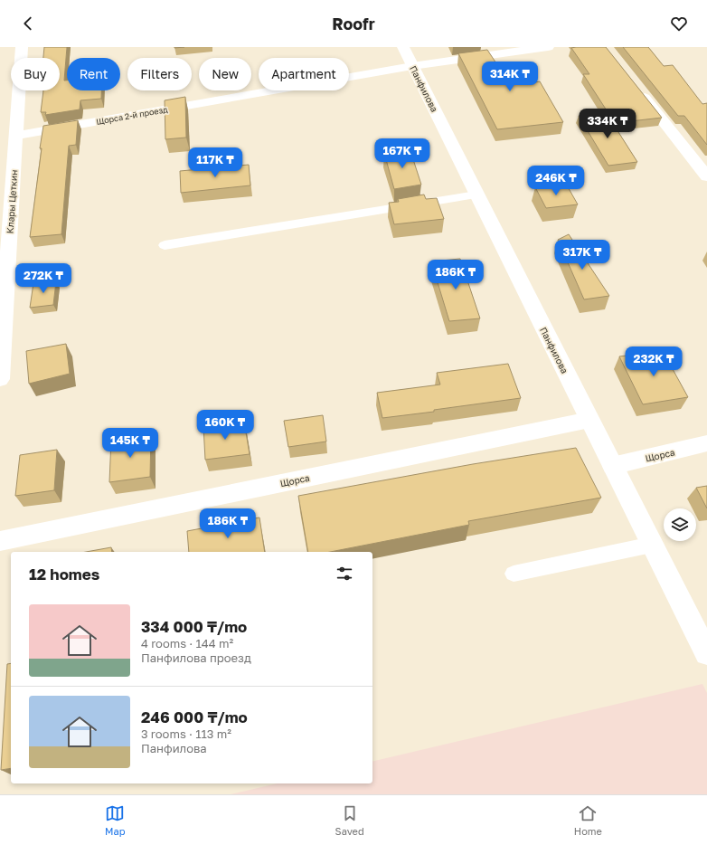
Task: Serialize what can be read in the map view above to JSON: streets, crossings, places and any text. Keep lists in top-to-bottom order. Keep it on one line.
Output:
{"streets":{"street":["Панфилова","Щорса 2-й проезд","Клары Цеткин","Щорса"]},"crossings":[["Панфилова","Щорса 2-й проезд"],["Панфилова","Щорса"],["Щорса 2-й проезд","Клары Цеткин"]],"page":{"header":"Roofr","chip":["Buy","Rent","Filters","New","Apartment"],"price":["314K ₸","334K ₸","167K ₸","117K ₸","246K ₸","317K ₸","186K ₸","272K ₸","232K ₸","160K ₸","145K ₸","186K ₸"],"heading":"12 homes","list":[{"name":"334 000 ₸/mo","note":"4 rooms · 144 m² · Панфилова проезд"},{"name":"246 000 ₸/mo","note":"3 rooms · 113 m² · Панфилова"}],"tabs":["Map","Saved","Home"]}}
